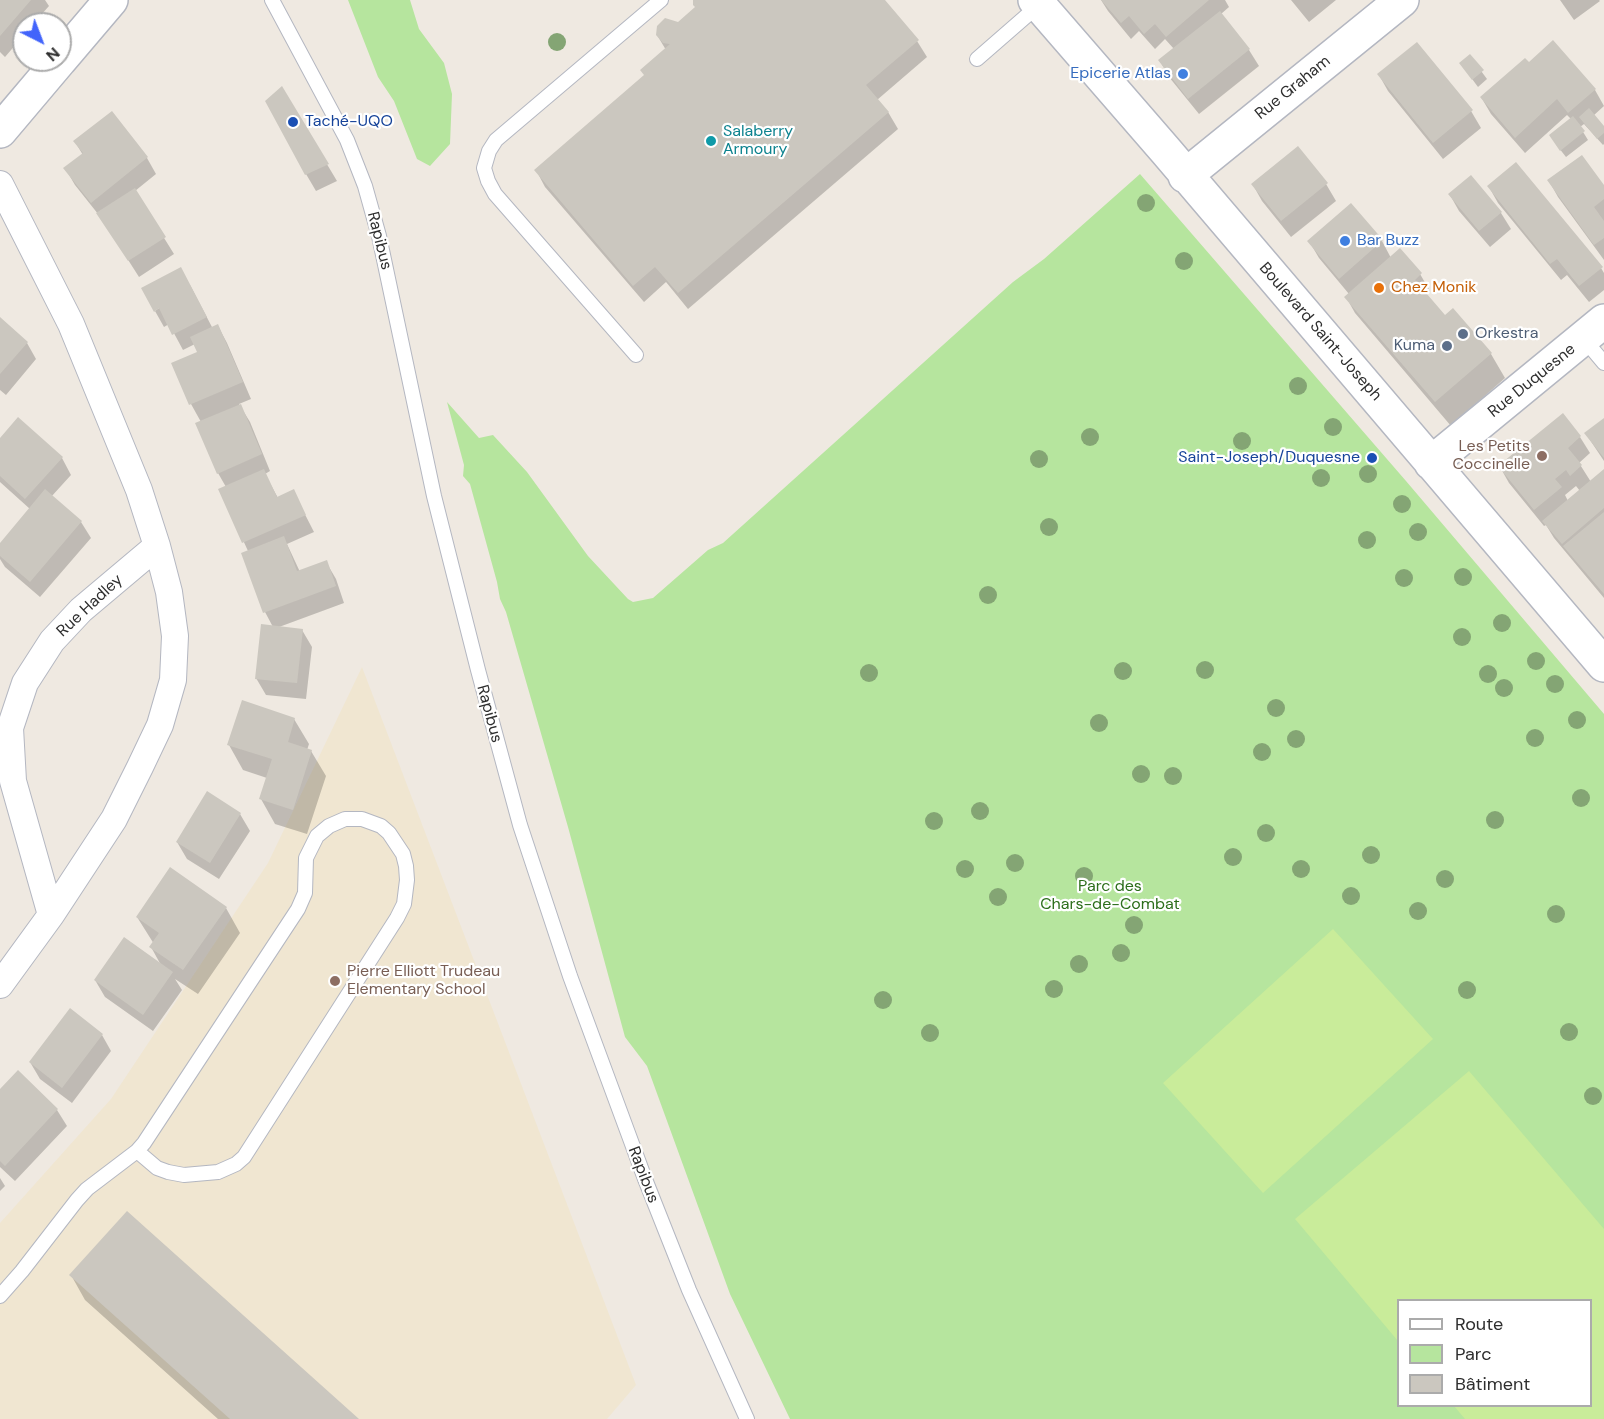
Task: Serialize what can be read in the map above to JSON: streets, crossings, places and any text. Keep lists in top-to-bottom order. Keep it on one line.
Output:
{"streets":{"main road":["Rue Graham","Boulevard Saint-Joseph","Rue Duquesne"],"street":["Rue Hadley"],"lane":["Rapibus"]},"crossings":[["Rue Graham","Boulevard Saint-Joseph"],["Boulevard Saint-Joseph","Rue Duquesne"]],"parks":["Parc des Chars-de-Combat"],"places":["Epicerie Atlas","Taché-UQO","Salaberry Armoury","Bar Buzz","Chez Monik","Orkestra","Kuma","Les Petits Coccinelle","Saint-Joseph/Duquesne","Pierre Elliott Trudeau Elementary School"],"legend":["Route","Parc","Bâtiment"],"north":"bottom right"}
